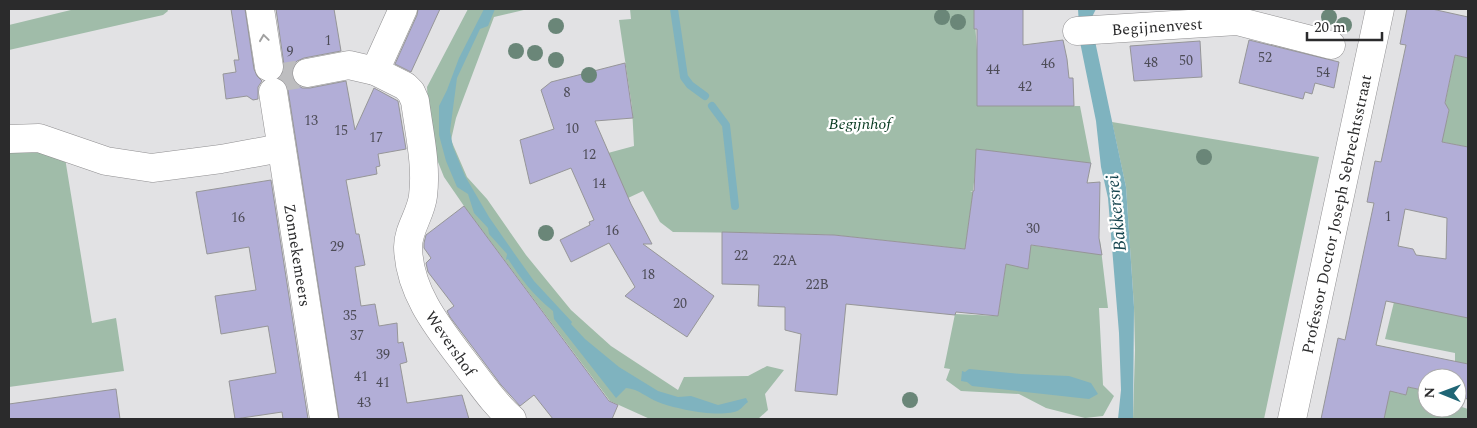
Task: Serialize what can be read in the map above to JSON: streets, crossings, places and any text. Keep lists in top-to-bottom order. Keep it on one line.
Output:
{"streets":{"street":["Begijnenvest","Professor Doctor Joseph Sebrechtsstraat","Zonnekemeers","Wevershof"]},"water":["Bakkersrei"],"parks":["Begijnhof"],"house_numbers":["1","9","52","50","48","46","44","54","42","8","13","10","15","17","12","14","1","16","30","16","29","22","22A","18","22B","20","35","37","39","41","41","43"],"scale_bar":"20 m","north":"left"}
